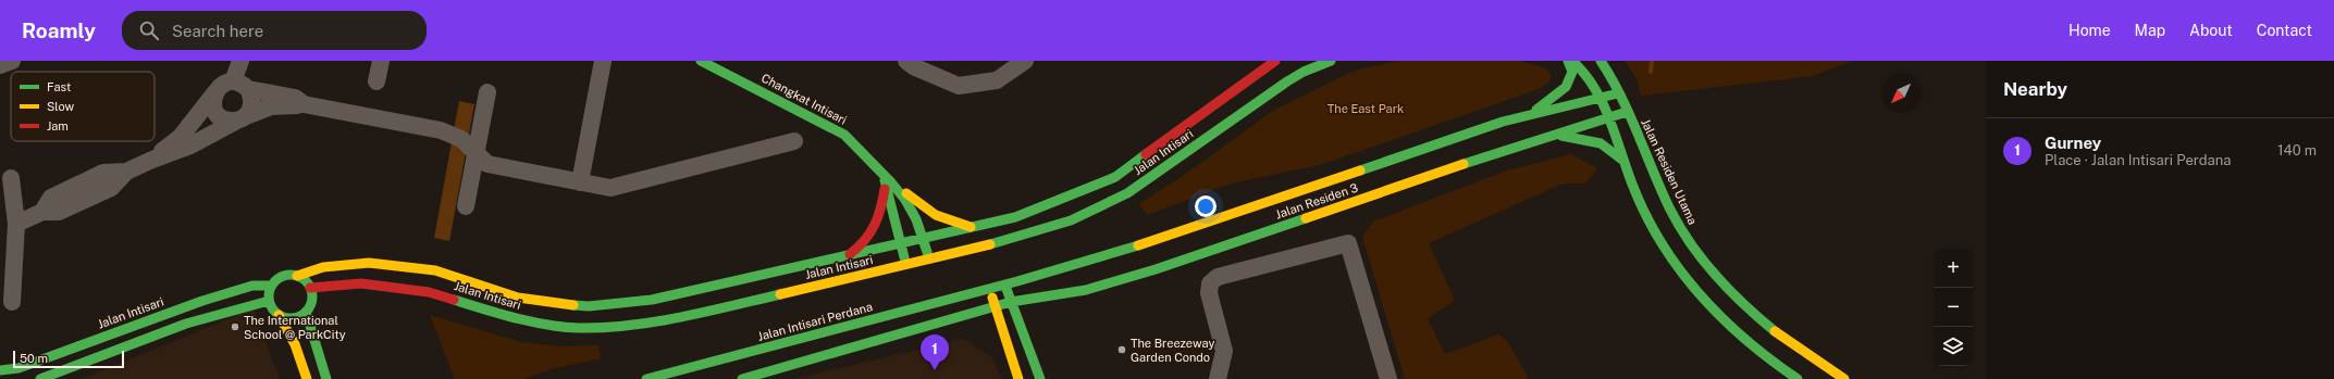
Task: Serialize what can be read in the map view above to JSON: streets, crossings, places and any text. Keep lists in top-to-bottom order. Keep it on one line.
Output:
{"streets":{"street":["Changkat Intisari","Jalan Intisari","Jalan Residen Utama","Jalan Residen 3","Jalan Intisari Perdana"]},"crossings":[["Changkat Intisari","Jalan Intisari"],["Jalan Residen Utama","Jalan Residen 3"],["Jalan Residen 3","Jalan Intisari Perdana"]],"parks":["The East Park"],"places":["The International School @ ParkCity","The Breezeway Garden Condo"],"legend":["Fast","Slow","Jam"],"scale_bar":"50 m","north":"bottom left","page":{"header":"Roamly","search":"Search here","nav":["Home","Map","About","Contact"],"heading":"Nearby","list":[{"mark":"1","name":"Gurney","note":"Place · Jalan Intisari Perdana","value":"140 m"}],"map_buttons":["+","−"],"pins":"1","scale":"50 m"}}
